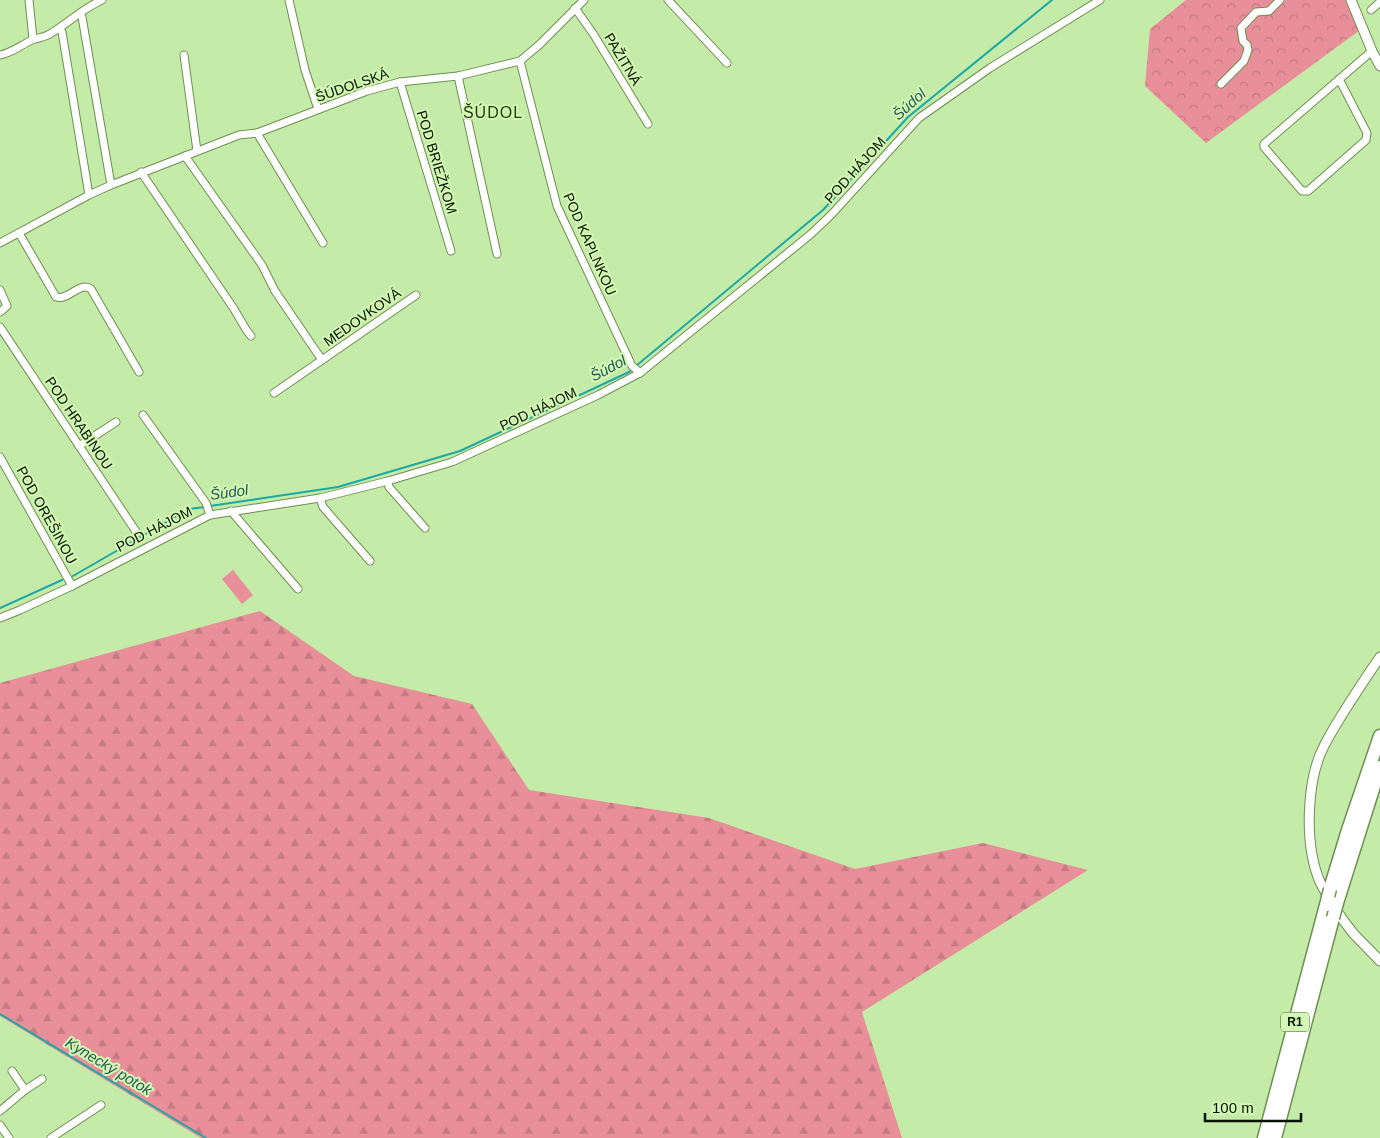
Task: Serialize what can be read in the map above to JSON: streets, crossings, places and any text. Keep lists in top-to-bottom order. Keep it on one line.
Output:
{"streets":{"highway":["R1"],"street":["PAŽITNÁ","ŠÚDOLSKÁ","POD BRIEŽKOM","POD HÁJOM","POD KAPLNKOU","MEDOVKOVÁ","POD HRABINOU","POD OREŠINOU"]},"crossings":[["PAŽITNÁ","ŠÚDOLSKÁ"],["ŠÚDOLSKÁ","POD BRIEŽKOM"],["ŠÚDOLSKÁ","POD KAPLNKOU"],["ŠÚDOLSKÁ","MEDOVKOVÁ"],["POD HÁJOM","POD KAPLNKOU"],["POD HÁJOM","POD OREŠINOU"]],"districts":["ŠÚDOL"],"water":["Šúdol","Kynecký potok"],"scale_bar":"100 m"}
